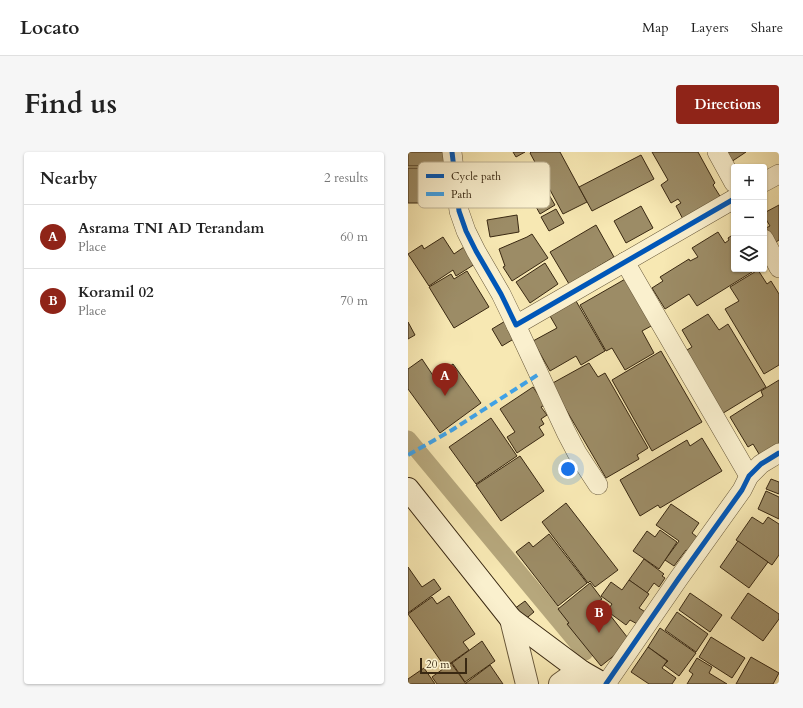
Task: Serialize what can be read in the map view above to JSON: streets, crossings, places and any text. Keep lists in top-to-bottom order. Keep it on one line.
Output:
{"legend":["Cycle path","Path"],"scale_bar":"20 m","page":{"header":"Locato","nav":["Map","Layers","Share"],"title":"Find us","buttons":"Directions","heading":["Nearby","2 results"],"map_buttons":["+","−"],"list":[{"mark":"A","name":"Asrama TNI AD Terandam","note":"Place","value":"60 m"},{"mark":"B","name":"Koramil 02","note":"Place","value":"70 m"}],"pins":["A","B"],"scale":"20 m"}}
